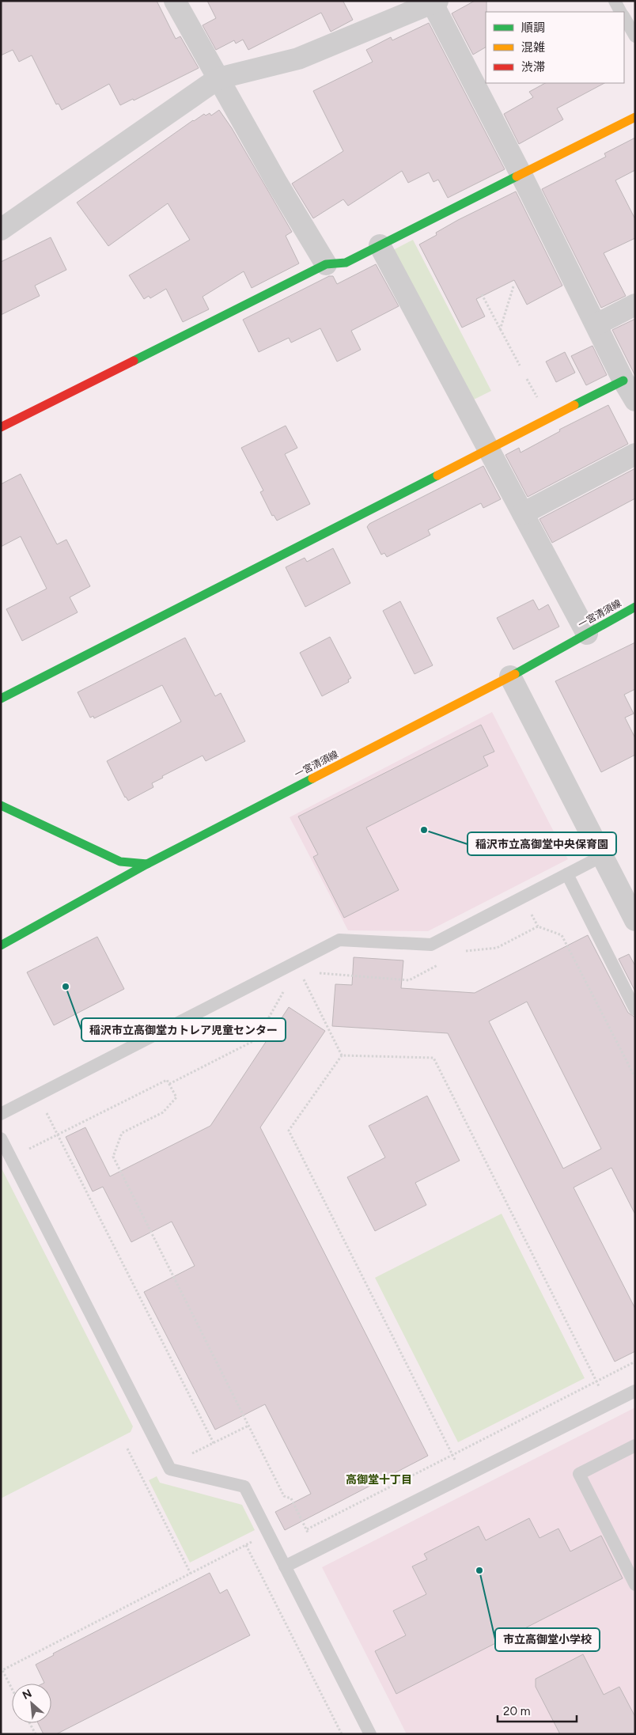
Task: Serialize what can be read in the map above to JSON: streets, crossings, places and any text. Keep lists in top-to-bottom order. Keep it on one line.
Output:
{"streets":{"street":["一宮清須線"]},"districts":["高御堂十丁目"],"places":["稲沢市立高御堂中央保育園","稲沢市立高御堂カトレア児童センター","市立高御堂小学校"],"legend":["順調","混雑","渋滞"],"scale_bar":"20 m","north":"top left"}
